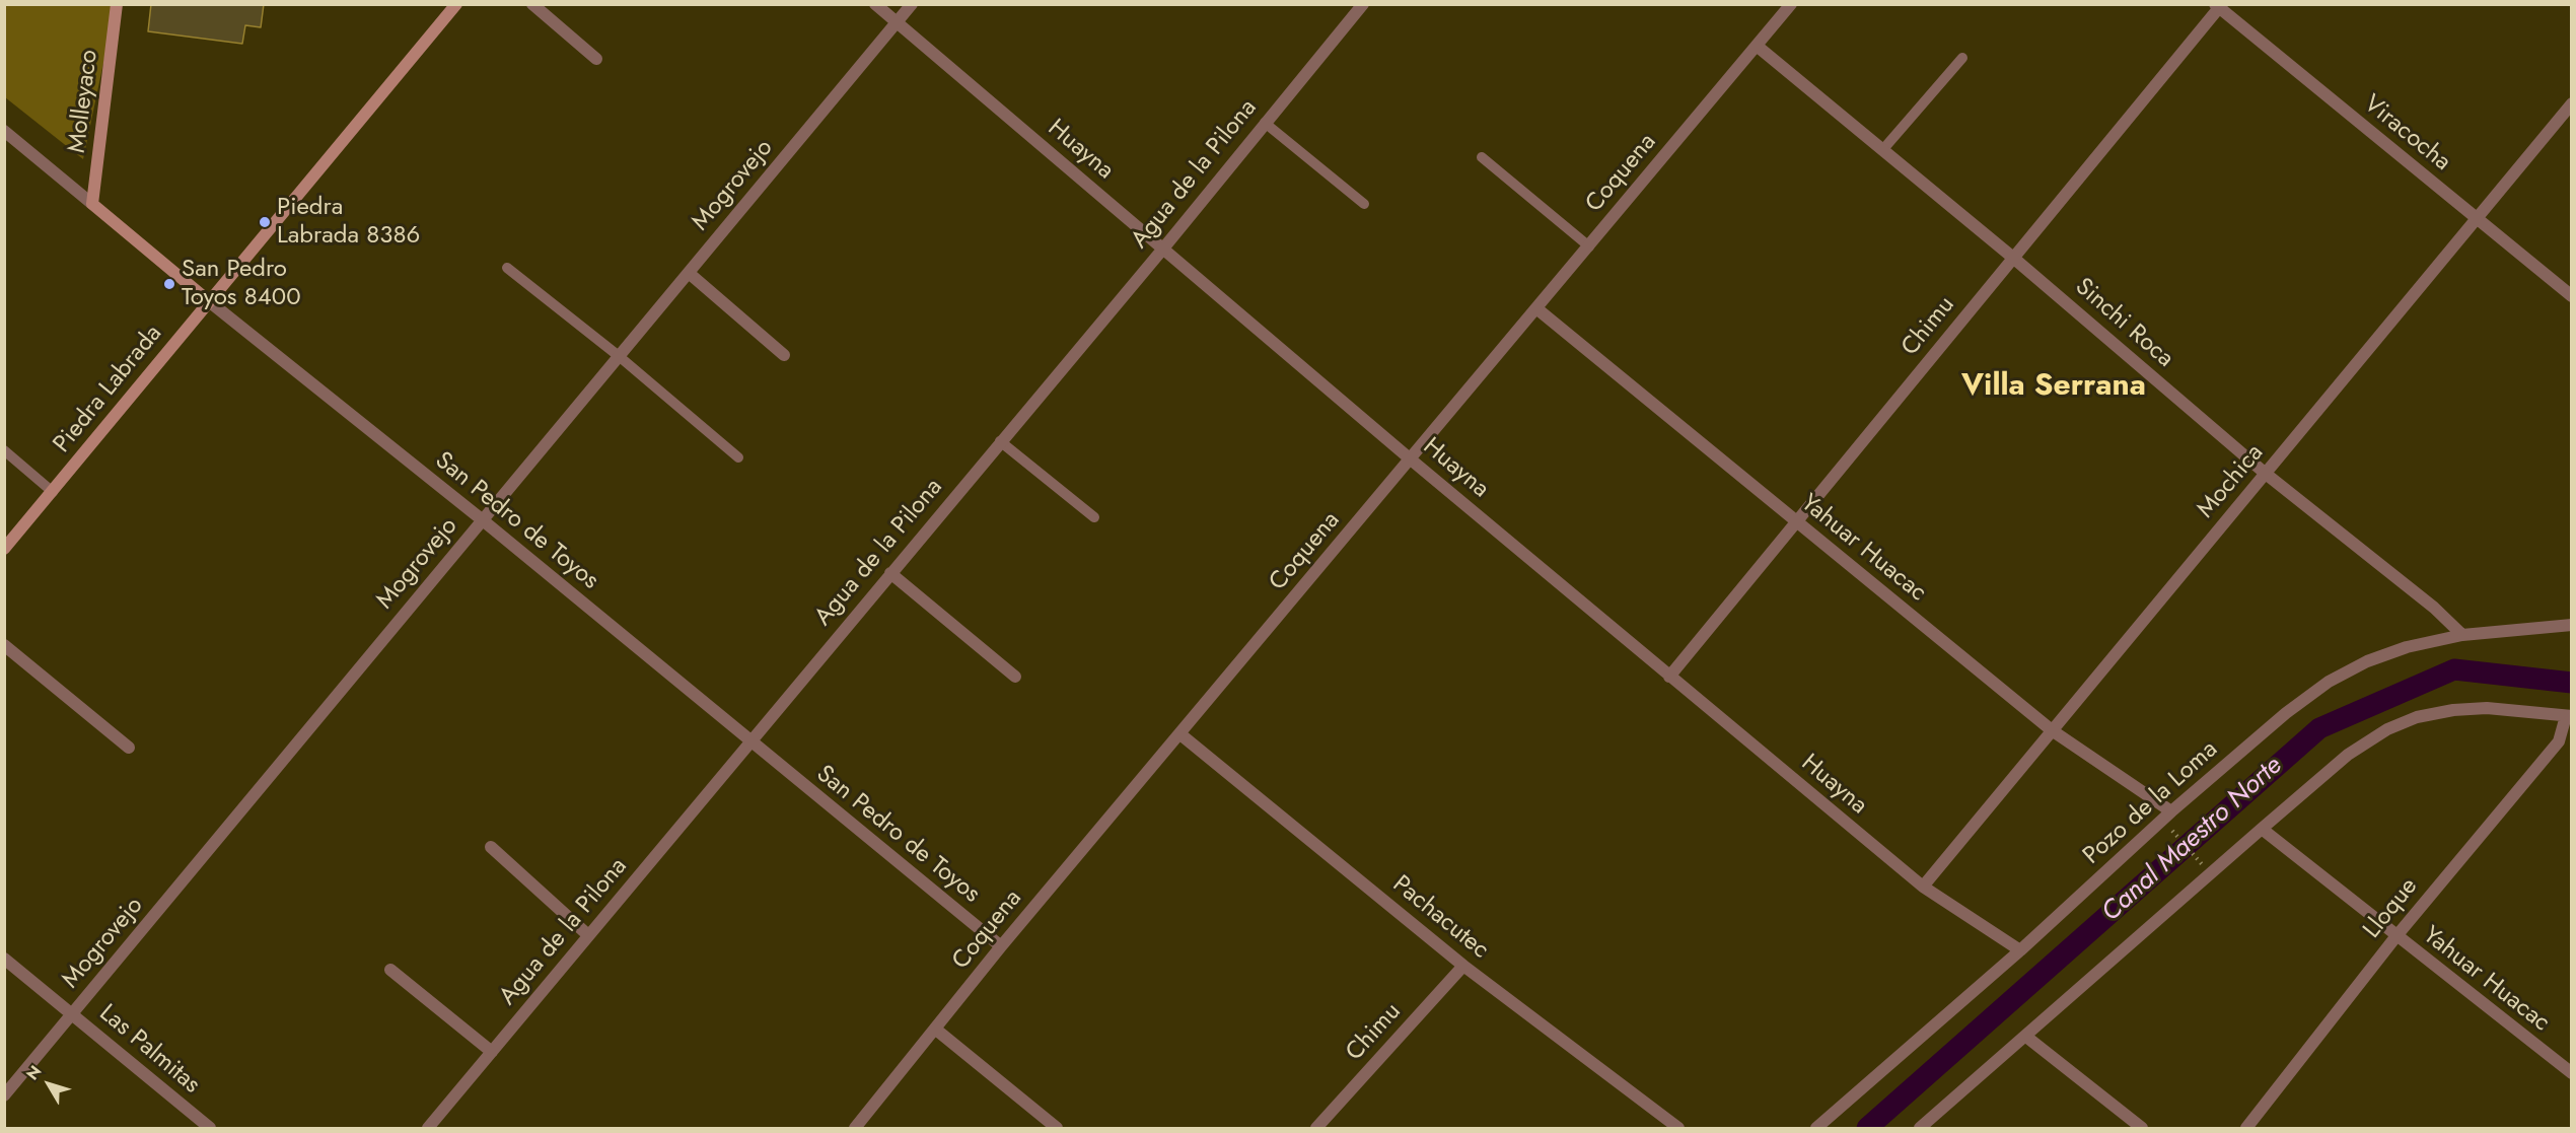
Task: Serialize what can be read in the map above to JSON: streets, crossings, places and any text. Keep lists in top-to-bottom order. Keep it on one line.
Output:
{"streets":{"main road":["Molleyaco","Piedra Labrada","San Pedro de Toyos"],"street":["Viracocha","Huayna","Coquena","Agua de la Pilona","Mogrovejo","Sinchi Roca","Chimu","Mochica","Yahuar Huacac","Pozo de la Loma","Lloque","Pachacutec","Las Palmitas"]},"crossings":[["Molleyaco","San Pedro de Toyos"],["Viracocha","Chimu"],["Viracocha","Mochica"],["Huayna","Coquena"],["Huayna","Agua de la Pilona"],["Huayna","Mogrovejo"],["Huayna","Chimu"],["Huayna","Mochica"],["Huayna","Pozo de la Loma"],["Coquena","Sinchi Roca"],["Coquena","San Pedro de Toyos"],["Coquena","Yahuar Huacac"],["Coquena","Pachacutec"],["Agua de la Pilona","San Pedro de Toyos"],["Mogrovejo","San Pedro de Toyos"],["Mogrovejo","Las Palmitas"],["Sinchi Roca","Chimu"],["Sinchi Roca","Mochica"],["Sinchi Roca","Pozo de la Loma"],["Chimu","Yahuar Huacac"],["Chimu","Pachacutec"],["Piedra Labrada","San Pedro de Toyos"],["Mochica","Yahuar Huacac"],["Yahuar Huacac","Pozo de la Loma"],["Yahuar Huacac","Lloque"]],"districts":["Villa Serrana"],"water":["Canal Maestro Norte"],"places":["Piedra Labrada 8386","San Pedro Toyos 8400"],"north":"top left"}
